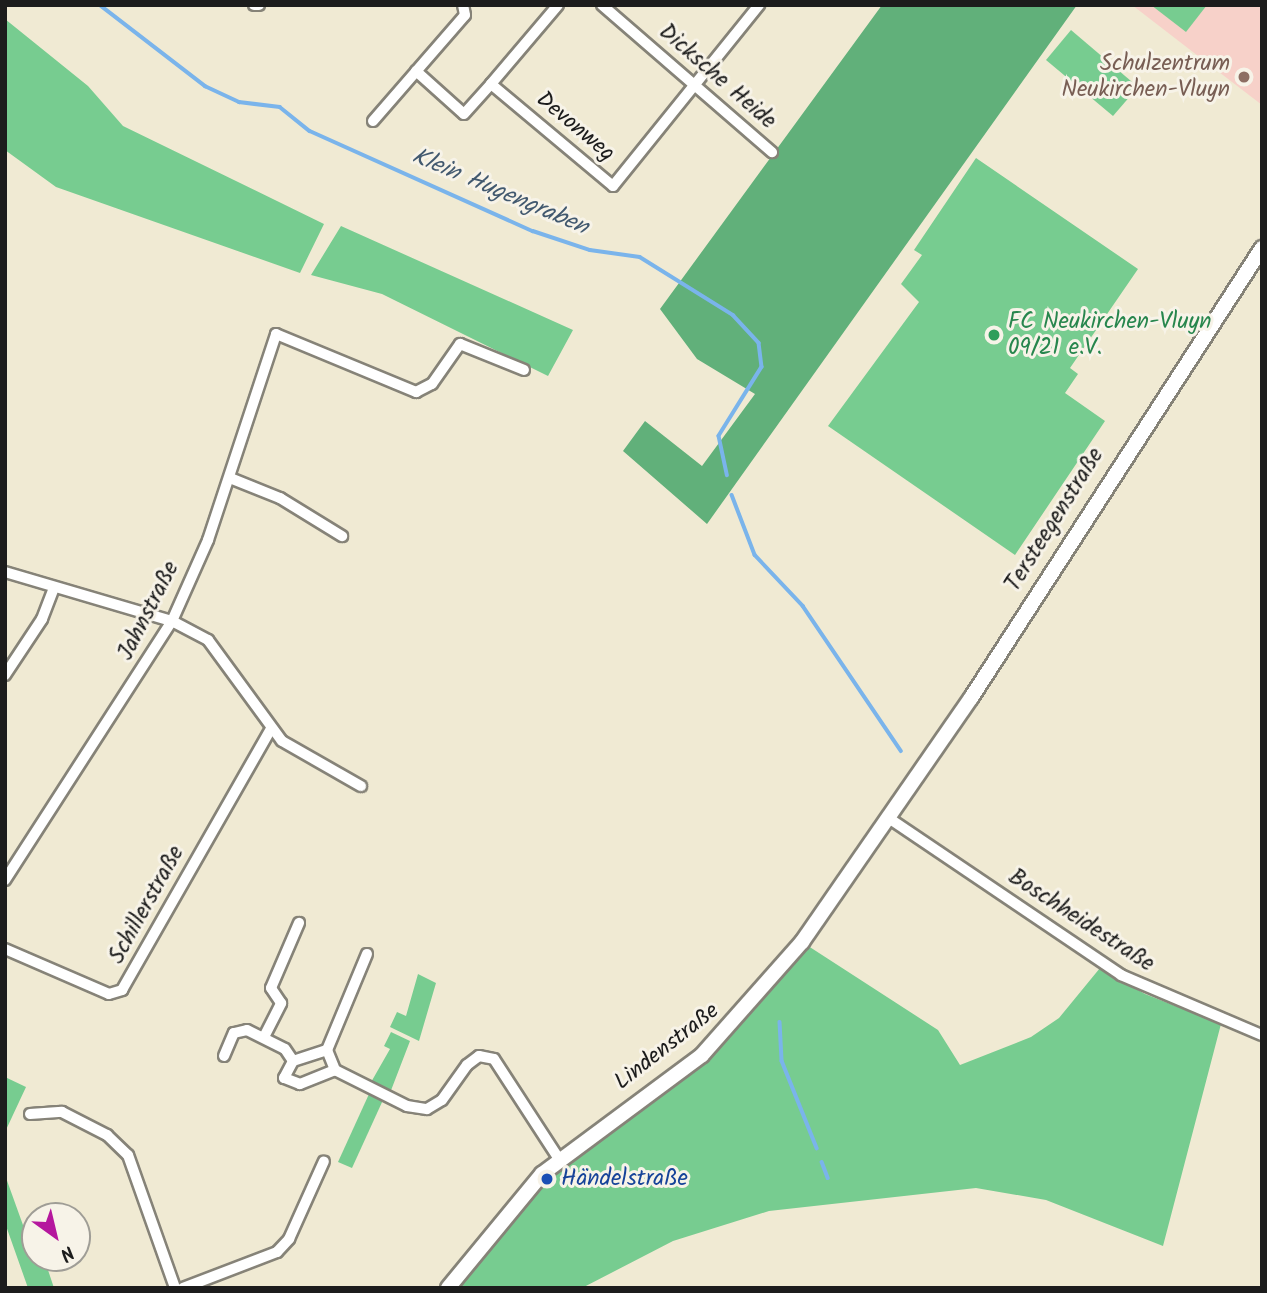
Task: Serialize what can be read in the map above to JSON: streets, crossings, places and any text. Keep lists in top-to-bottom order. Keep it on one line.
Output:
{"streets":{"street":["Dicksche Heide","Devonweg","Tersteegenstraße","Jahnstraße","Schillerstraße","Boschheidestraße","Lindenstraße"]},"crossings":[["Dicksche Heide","Devonweg"],["Tersteegenstraße","Boschheidestraße"],["Tersteegenstraße","Lindenstraße"],["Boschheidestraße","Lindenstraße"]],"water":["Klein Hugengraben"],"places":["Schulzentrum Neukirchen-Vluyn","FC Neukirchen-Vluyn 09/21 e.V.","Händelstraße"],"north":"bottom right"}
